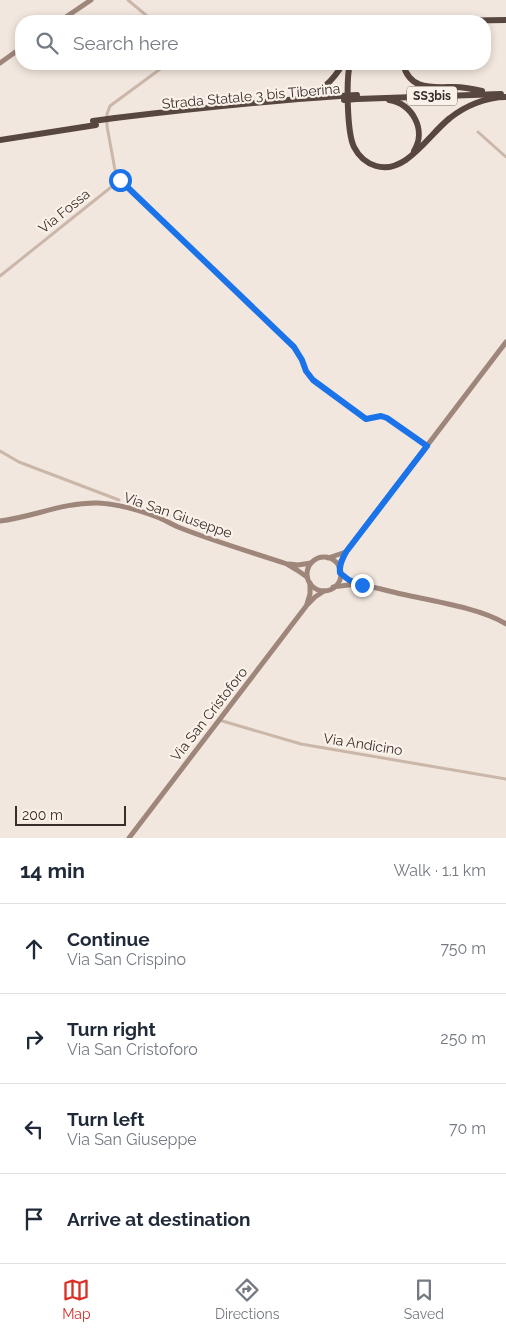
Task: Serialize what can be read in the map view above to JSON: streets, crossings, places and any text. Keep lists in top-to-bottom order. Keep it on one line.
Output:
{"streets":{"highway":["Strada Statale 3 bis Tiberina","SS3bis"],"main road":["Via San Giuseppe","Via San Cristoforo"],"street":["Via Fossa","Via Andicino"]},"crossings":[["Via San Giuseppe","Via San Cristoforo"],["Via San Cristoforo","Via Andicino"]],"scale_bar":"200 m","page":{"search":"Search here","scale":"200 m","heading":["14 min","Walk · 1.1 km"],"list":[["Continue","Via San Crispino","750 m"],["Turn right","Via San Cristoforo","250 m"],["Turn left","Via San Giuseppe","70 m"],"Arrive at destination"],"nav":["Map","Directions","Saved"]}}
